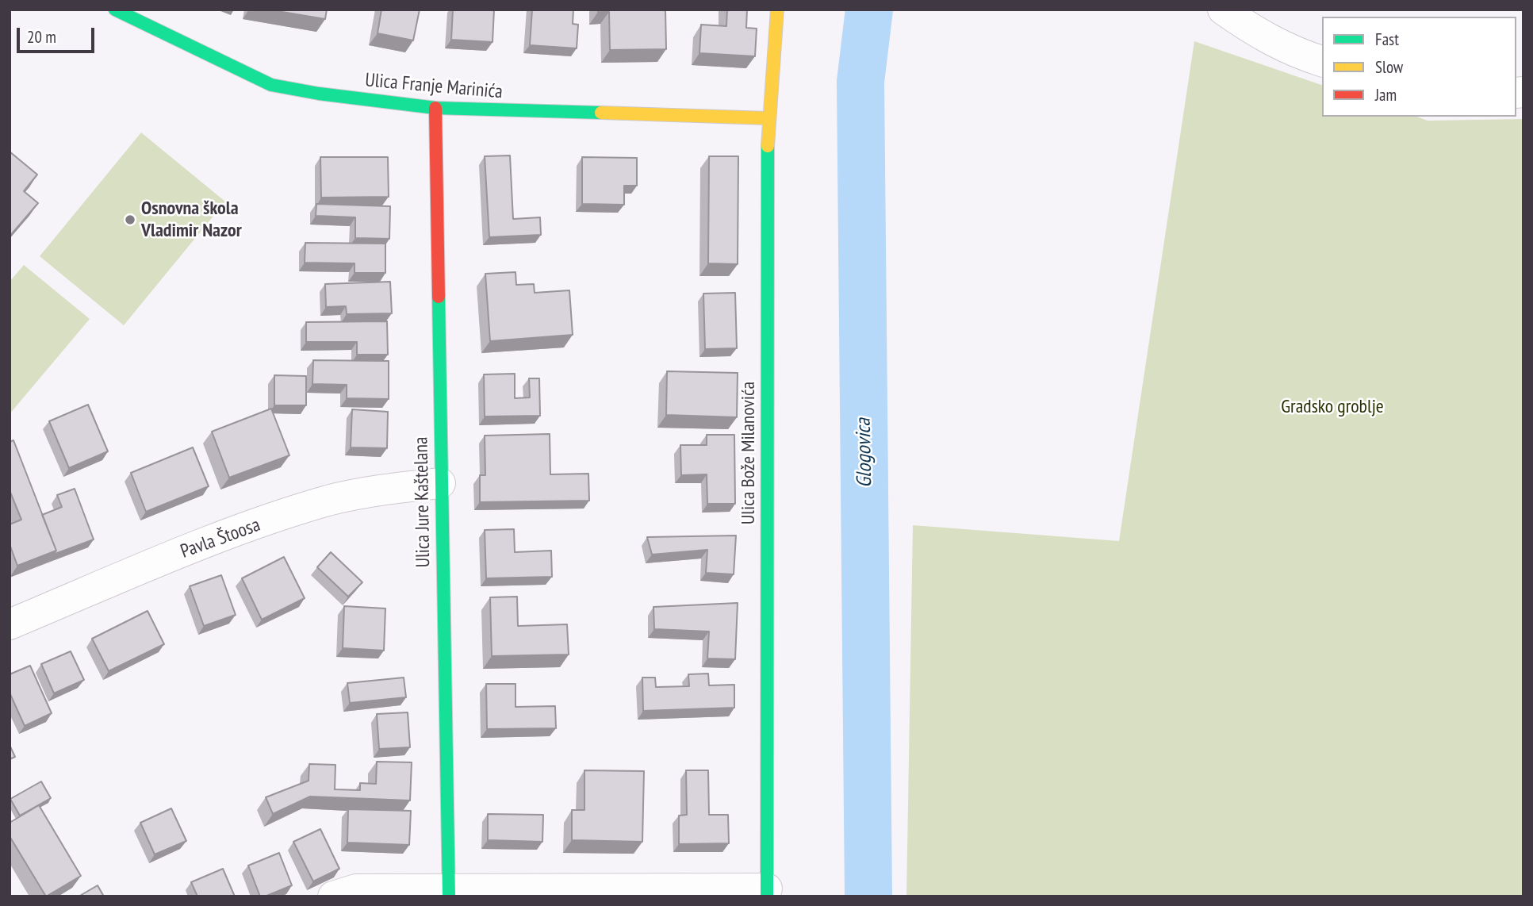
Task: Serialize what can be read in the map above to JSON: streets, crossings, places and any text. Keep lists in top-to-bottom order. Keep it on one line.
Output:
{"streets":{"street":["Ulica Franje Marinića","Ulica Bože Milanovića","Ulica Jure Kaštelana","Pavla Štoosa"]},"crossings":[["Ulica Franje Marinića","Ulica Bože Milanovića"],["Ulica Franje Marinića","Ulica Jure Kaštelana"],["Ulica Jure Kaštelana","Pavla Štoosa"]],"water":["Glogovica"],"parks":["Gradsko groblje"],"places":["Osnovna škola Vladimir Nazor"],"legend":["Fast","Slow","Jam"],"scale_bar":"20 m"}
